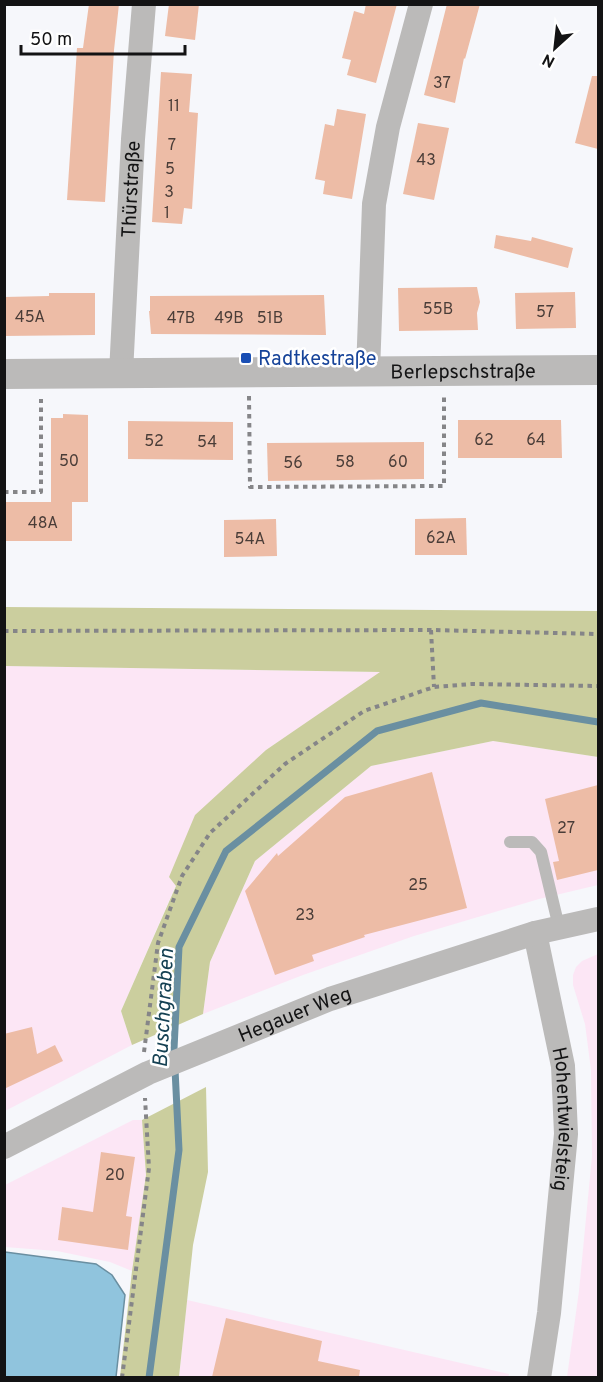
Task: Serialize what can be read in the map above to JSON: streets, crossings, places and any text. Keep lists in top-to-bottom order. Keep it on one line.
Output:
{"streets":{"street":["Thürstraße","Berlepschstraße","Hegauer Weg","Hohentwielsteig"]},"crossings":[["Thürstraße","Berlepschstraße"],["Hegauer Weg","Hohentwielsteig"]],"water":["Buschgraben"],"places":{"transit":["Radtkestraße"]},"house_numbers":["37","11","7","43","5","3","1","55B","57","45A","47B","49B","51B","62","64","52","54","50","58","60","56","48A","62A","54A","27","25","23","20"],"scale_bar":"50 m","north":"bottom left"}
